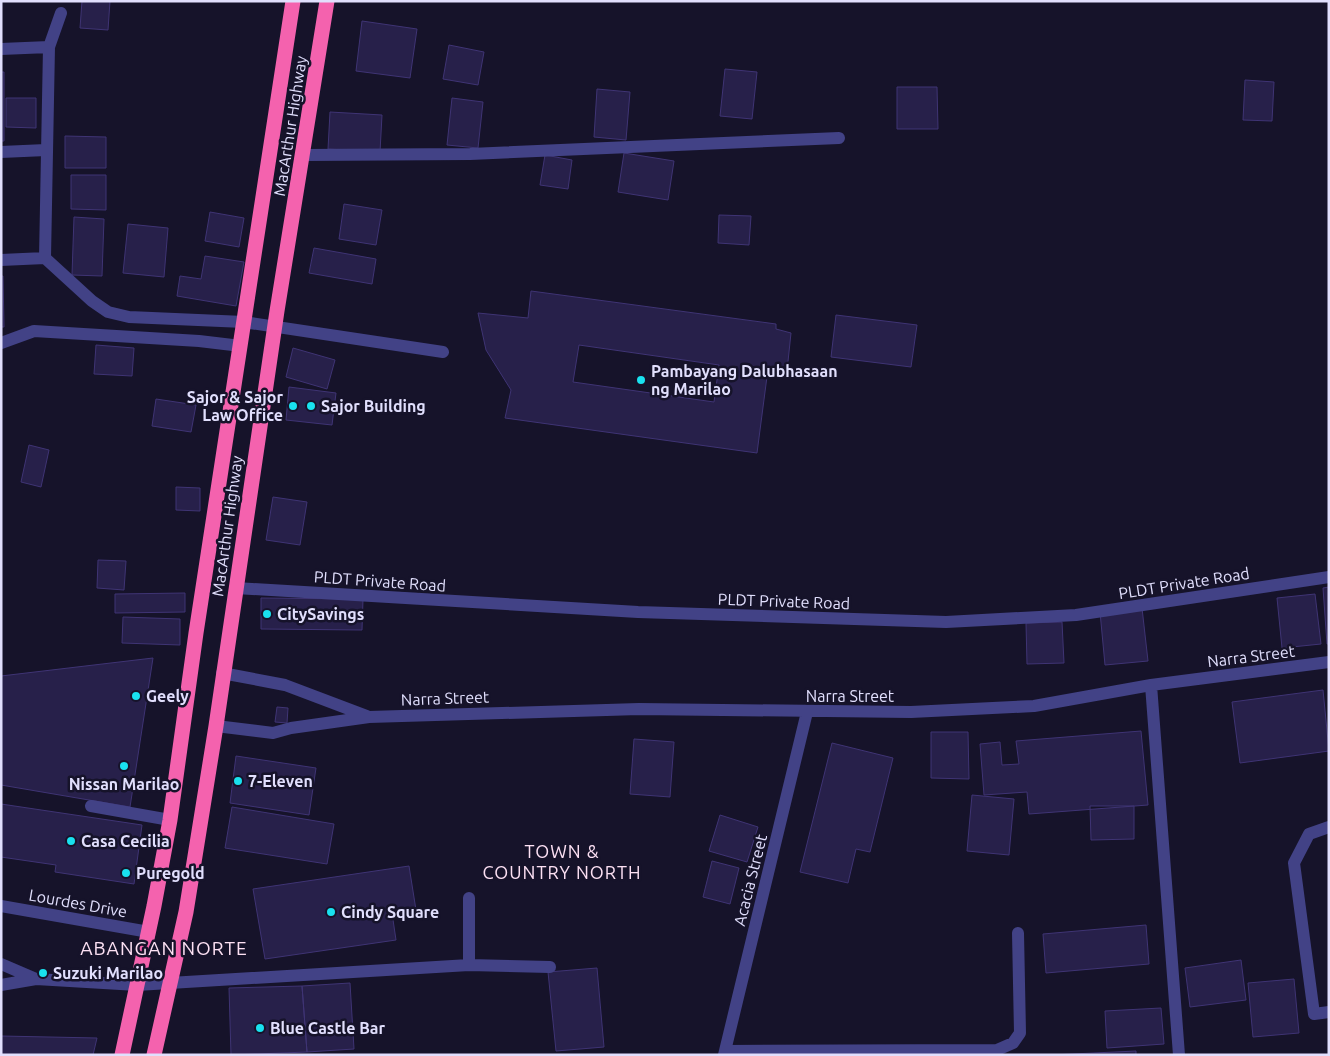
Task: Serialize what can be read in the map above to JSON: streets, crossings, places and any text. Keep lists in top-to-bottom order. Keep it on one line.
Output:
{"streets":{"highway":["MacArthur Highway"],"street":["PLDT Private Road","Narra Street","Acacia Street","Lourdes Drive"]},"crossings":[["MacArthur Highway","PLDT Private Road"],["MacArthur Highway","Narra Street"],["MacArthur Highway","Lourdes Drive"],["Narra Street","Acacia Street"]],"districts":["TOWN & COUNTRY NORTH","ABANGAN NORTE"],"places":["Pambayang Dalubhasaan ng Marilao","Sajor & Sajor Law Office","Sajor Building","CitySavings","Geely","Nissan Marilao","7-Eleven","Casa Cecilia","Puregold","Cindy Square","Suzuki Marilao","Blue Castle Bar"]}
